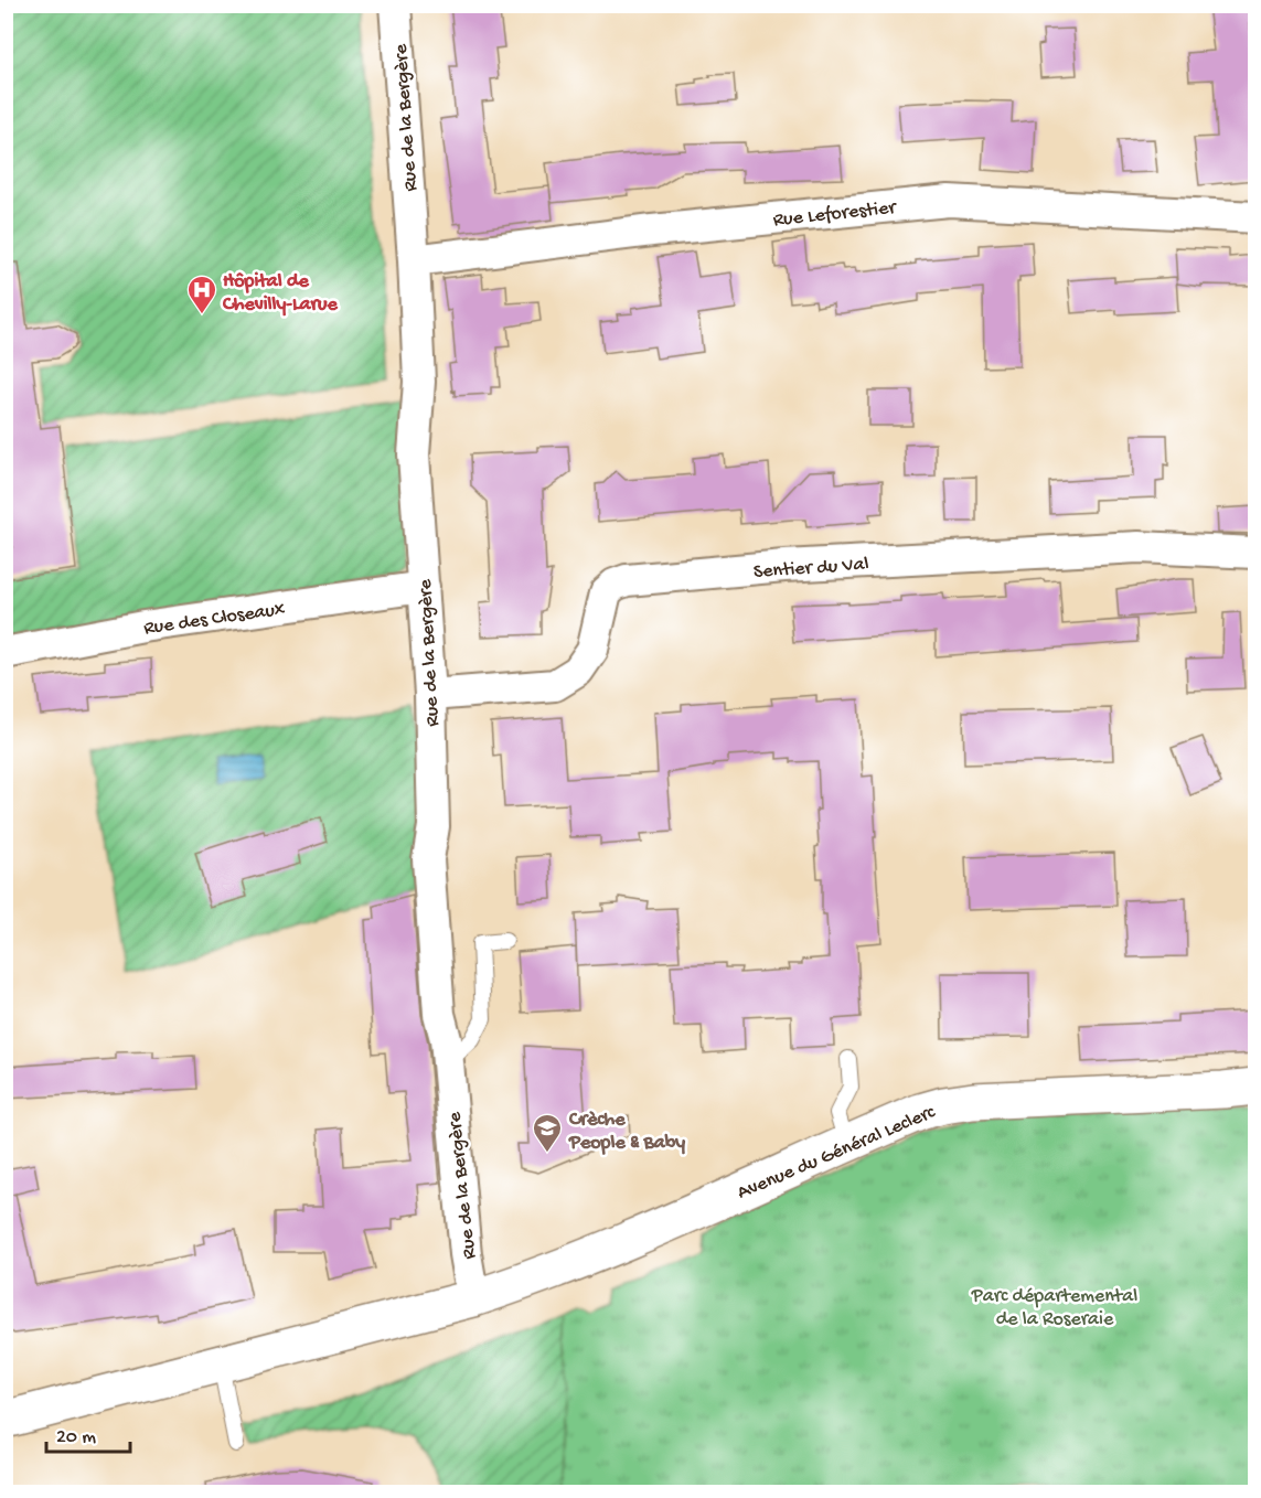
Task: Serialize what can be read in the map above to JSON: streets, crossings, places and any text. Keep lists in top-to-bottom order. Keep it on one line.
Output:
{"streets":{"main road":["Avenue du Général Leclerc"],"street":["Rue de la Bergère","Rue Leforestier","Sentier du Val","Rue des Closeaux"]},"crossings":[["Rue de la Bergère","Rue Leforestier"],["Rue de la Bergère","Sentier du Val"],["Rue de la Bergère","Rue des Closeaux"],["Rue de la Bergère","Avenue du Général Leclerc"]],"parks":["Parc départemental de la Roseraie"],"places":{"hospital":["Hôpital de Chevilly-Larue"],"school or university":["Crèche People & Baby"]},"scale_bar":"20 m"}
